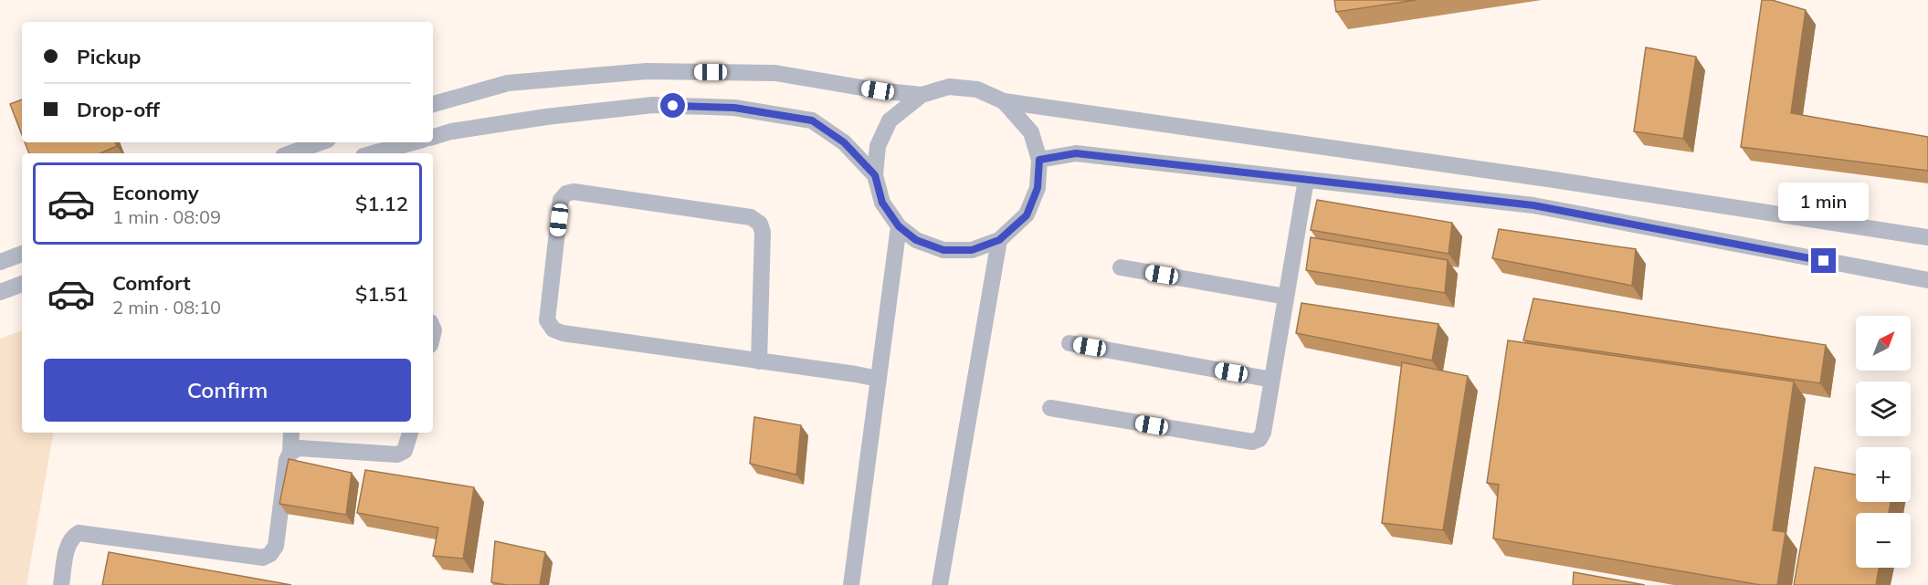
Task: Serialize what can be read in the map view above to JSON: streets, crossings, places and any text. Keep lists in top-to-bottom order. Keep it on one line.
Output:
{"north":"top right","page":{"banner":["Pickup","Drop-off"],"list":[{"name":"Economy","note":"1 min · 08:09","value":"$1.12"},{"name":"Comfort","note":"2 min · 08:10","value":"$1.51"}],"bubble":"1 min","map_buttons":["+","−"],"buttons":"Confirm"}}
